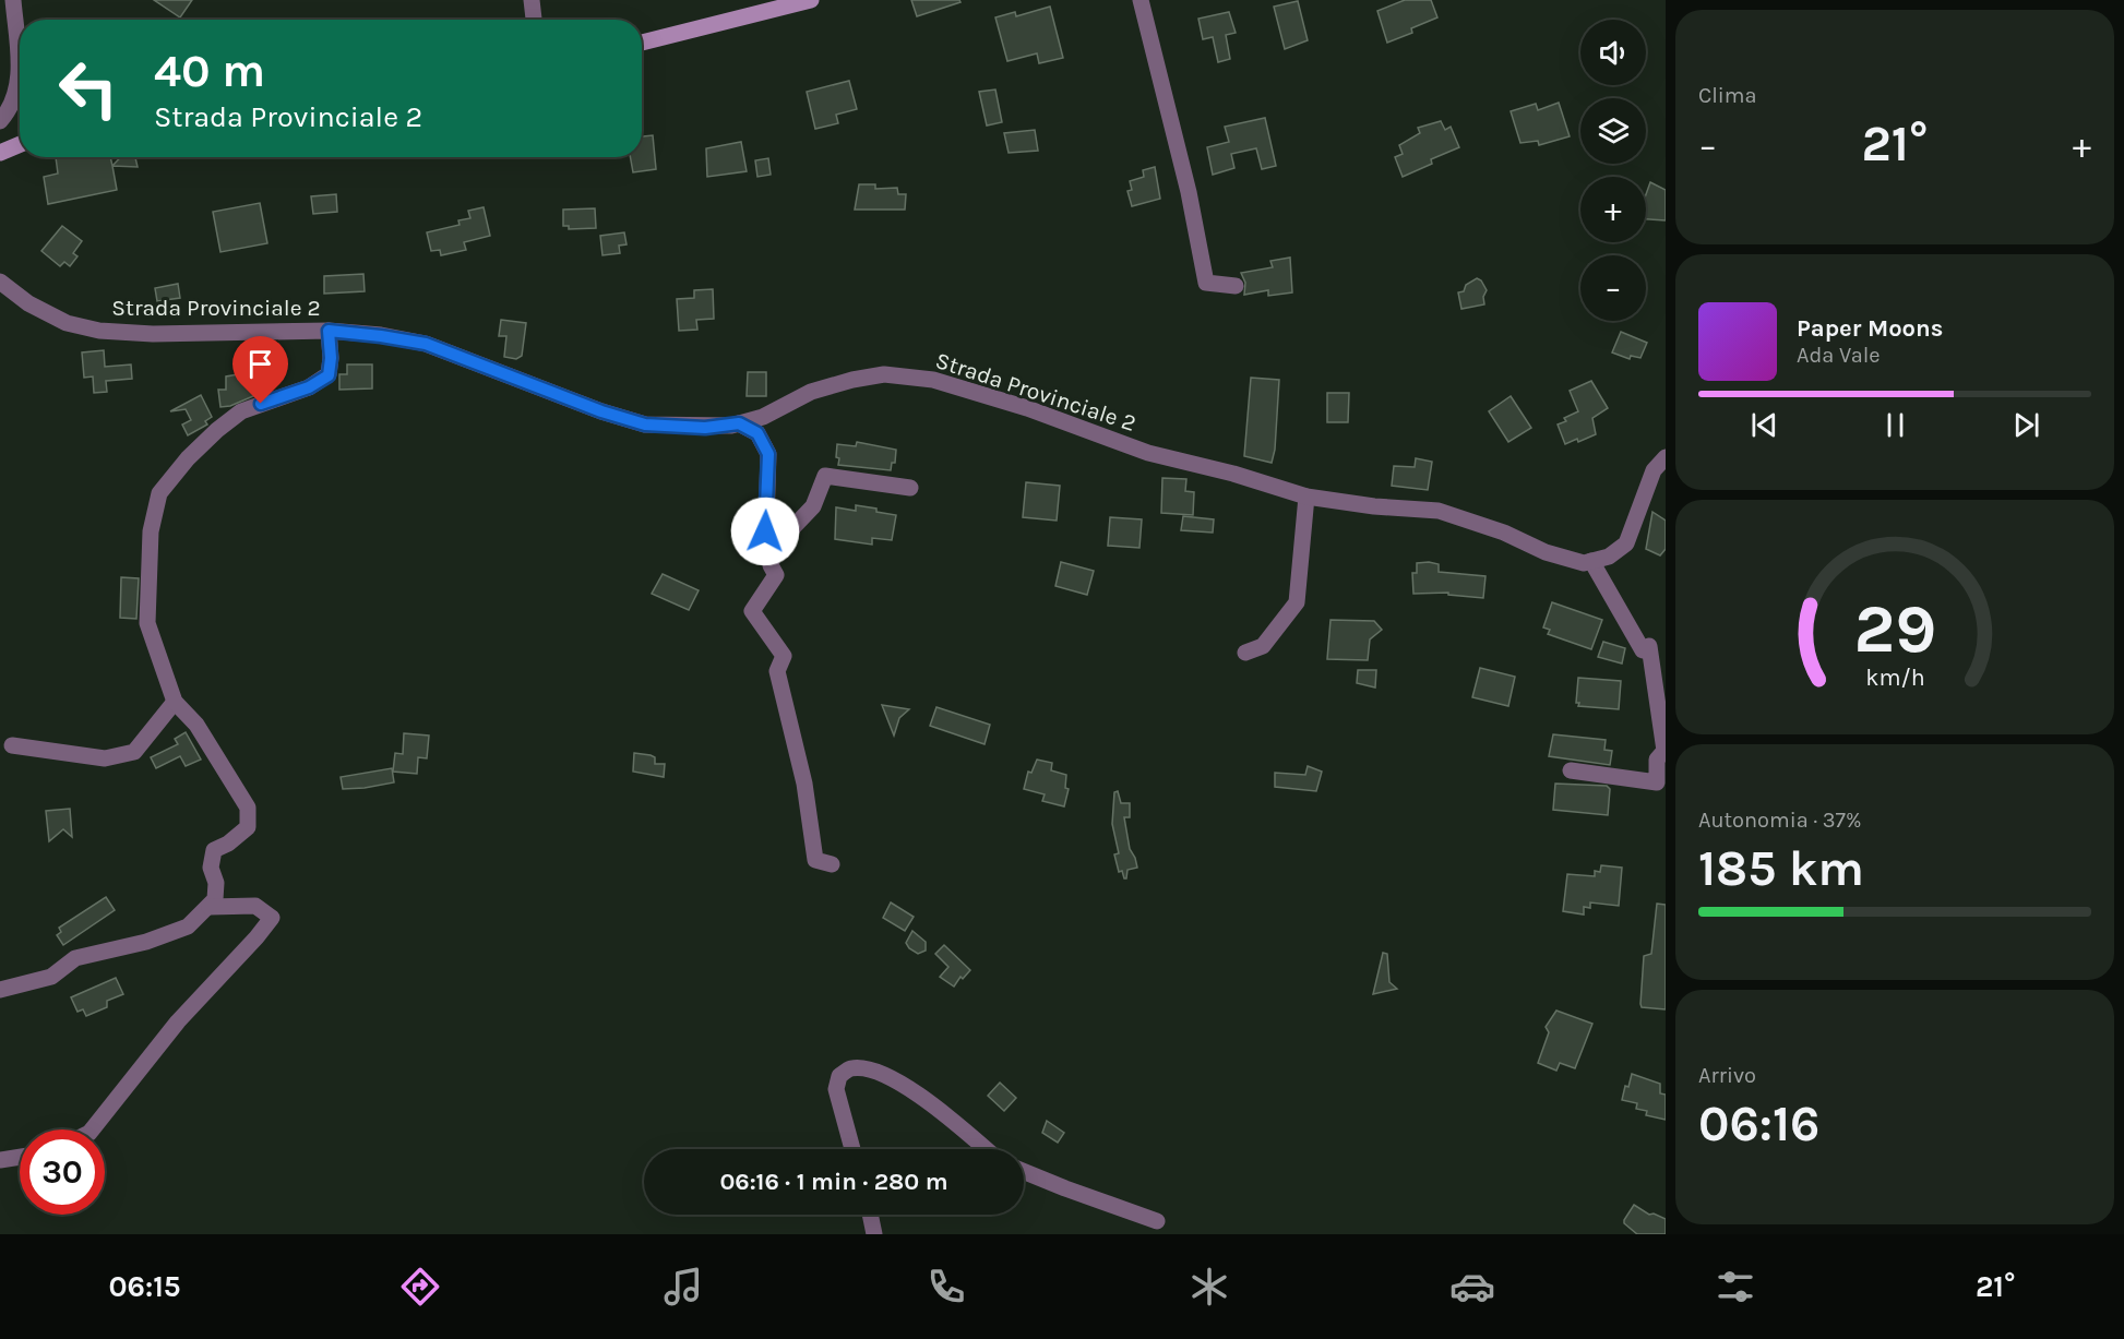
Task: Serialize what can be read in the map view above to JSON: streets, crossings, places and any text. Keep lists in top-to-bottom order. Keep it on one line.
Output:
{"streets":{"street":["Strada Provinciale 2"]},"page":{"tile":["Clima",["Autonomia · 37%","185 km"],["Arrivo","06:16"]],"map_buttons":["+","−"],"turn":["40 m","Strada Provinciale 2"],"heat":["−","21°","+"],"song":["Paper Moons","Ada Vale"],"limit":"30","trip":"06:16 · 1 min · 280 m","tabs":["06:15","21°"],"gauge":["29","km/h"]}}
